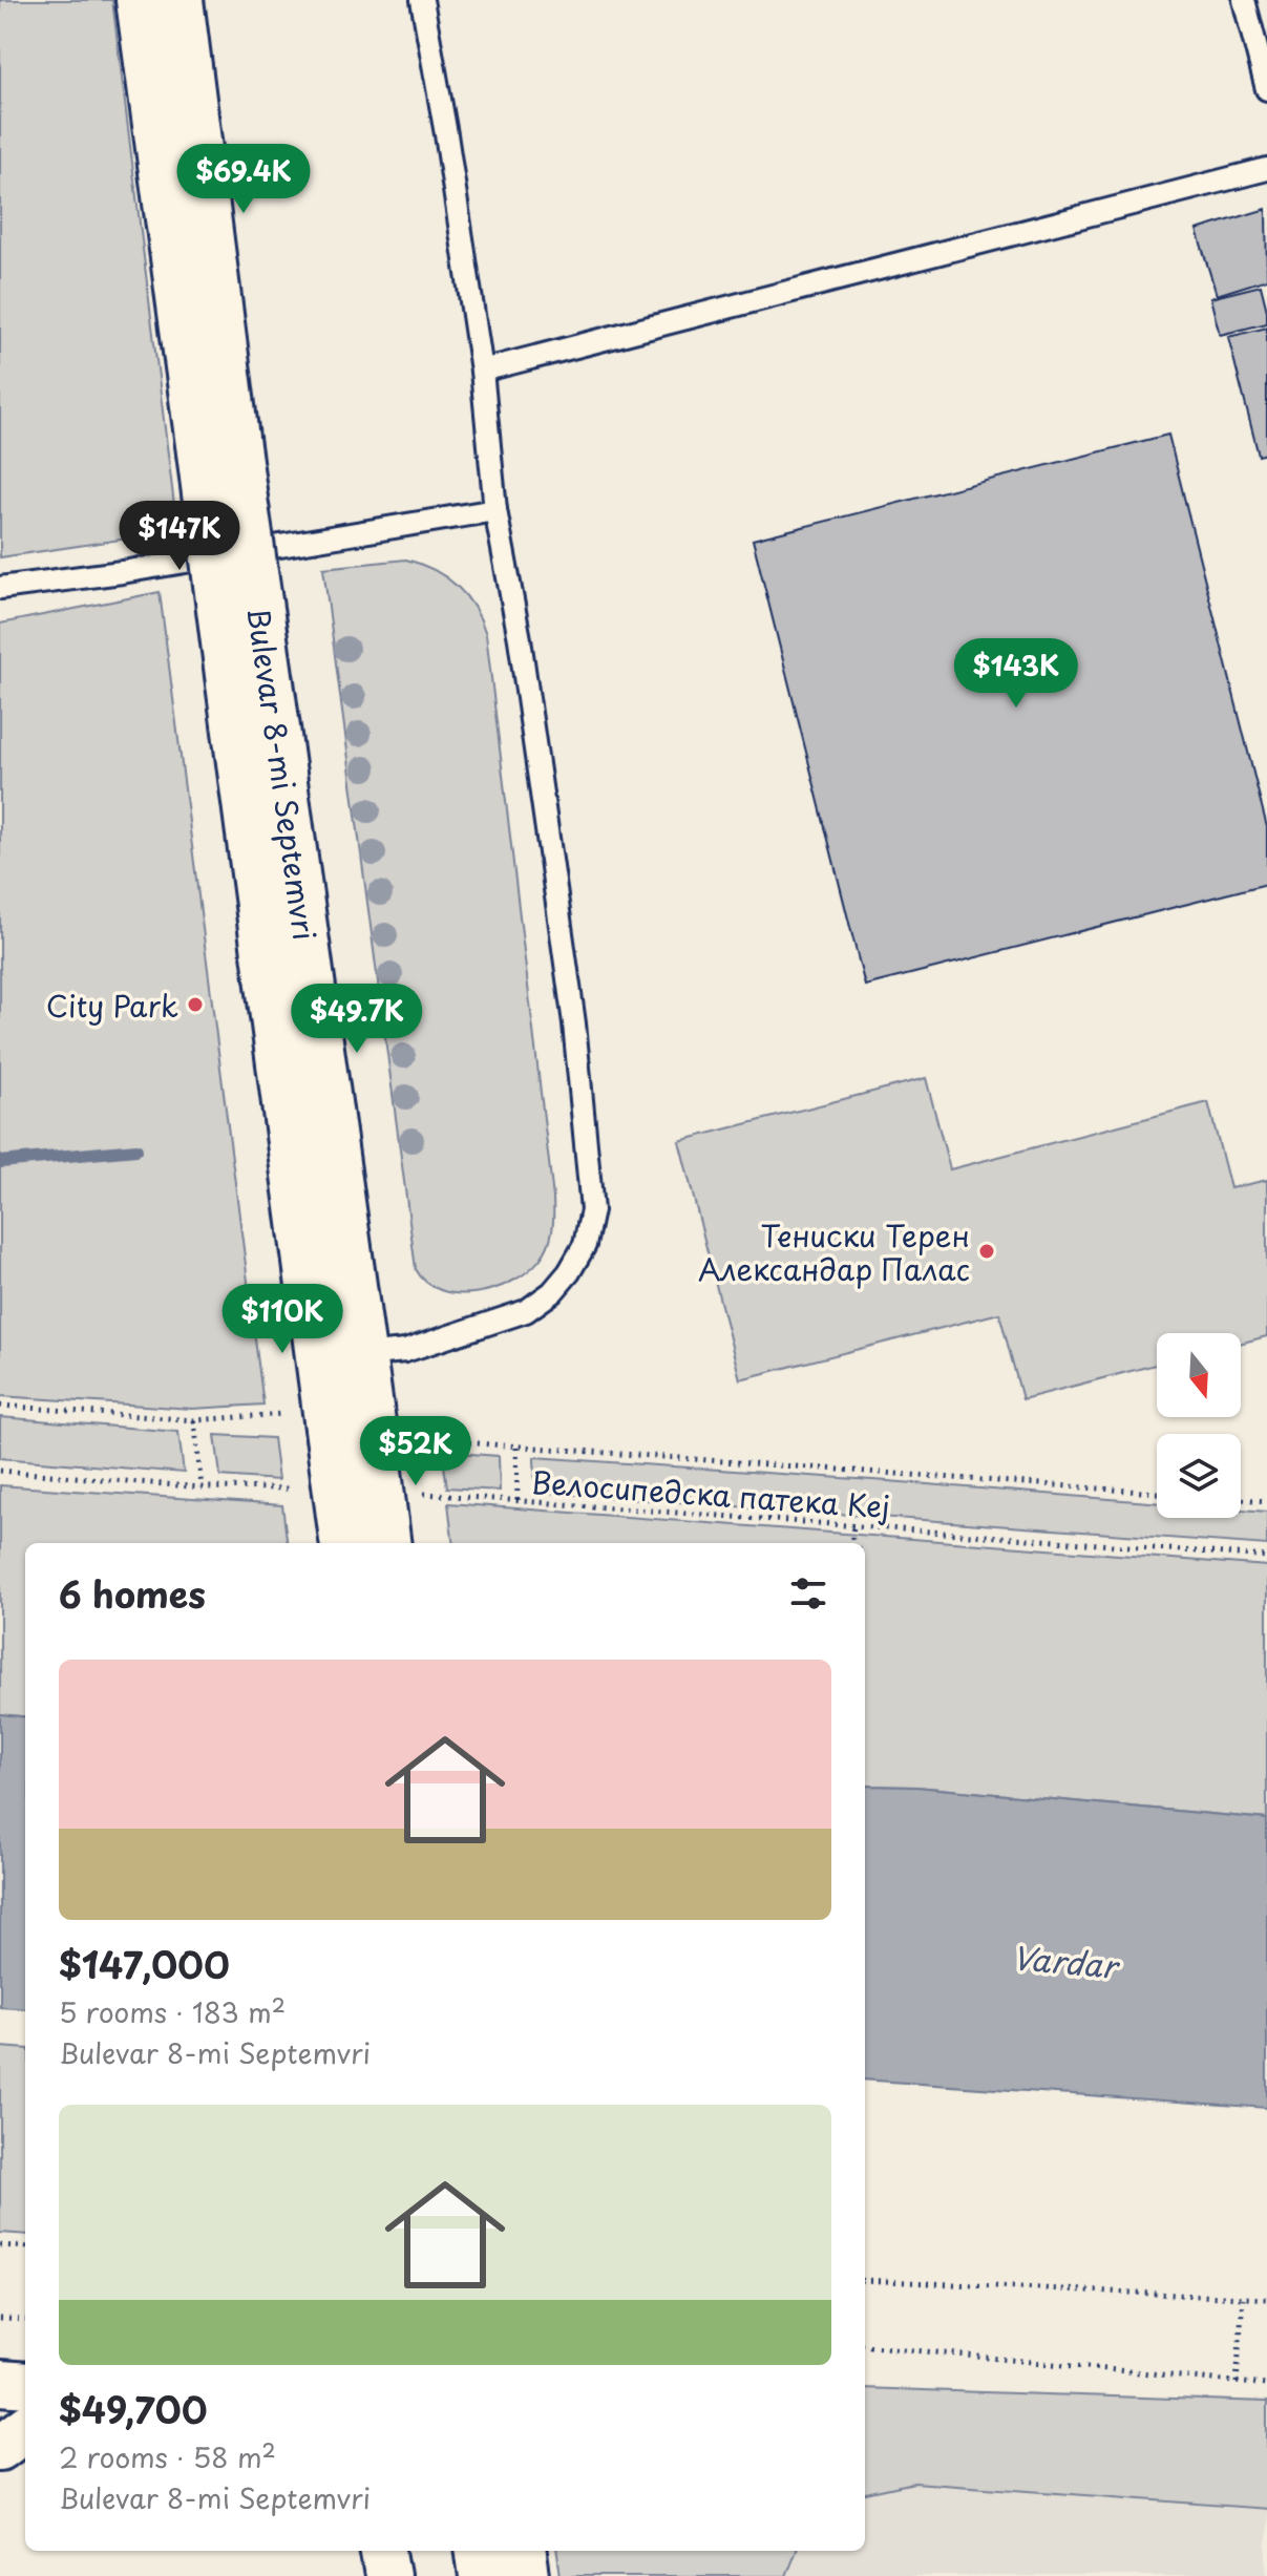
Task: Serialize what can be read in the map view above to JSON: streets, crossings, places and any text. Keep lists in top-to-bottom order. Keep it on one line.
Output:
{"streets":{"street":["Bulevar 8-mi Septemvri"],"path":["Велосипедска патека Кеј"]},"water":["Vardar"],"places":["City Park","Тениски Терен Александар Палас"],"north":"bottom","page":{"price":["$69.4K","$147K","$143K","$49.7K","$110K","$52K"],"heading":"6 homes","list":[{"name":"$147,000","note":"5 rooms · 183 m² · Bulevar 8-mi Septemvri"},{"name":"$49,700","note":"2 rooms · 58 m² · Bulevar 8-mi Septemvri"}]}}
